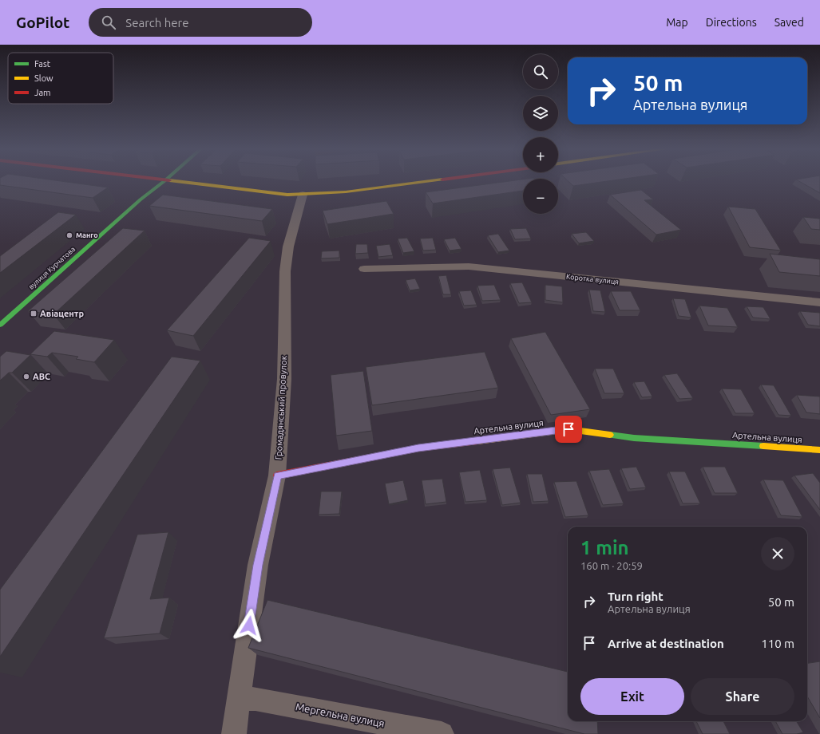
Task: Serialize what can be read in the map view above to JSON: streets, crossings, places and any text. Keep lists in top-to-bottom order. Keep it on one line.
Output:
{"streets":{"street":["вулиця Курчатова","Коротка вулиця","Громадянський провулок","Артельна вулиця","Мергельна вулиця"]},"crossings":[["Громадянський провулок","Артельна вулиця"],["Громадянський провулок","Мергельна вулиця"]],"places":{"other":["Манго","ABC"],"transit":["Авіацентр"]},"legend":["Fast","Slow","Jam"],"page":{"header":"GoPilot","search":"Search here","nav":["Map","Directions","Saved"],"map_buttons":["+","−"],"turn":["50 m","Артельна вулиця"],"heading":["1 min","160 m · 20:59"],"list":[{"name":"Turn right","note":"Артельна вулиця","value":"50 m"},{"name":"Arrive at destination","value":"110 m"}],"buttons":["Exit","Share"]}}
